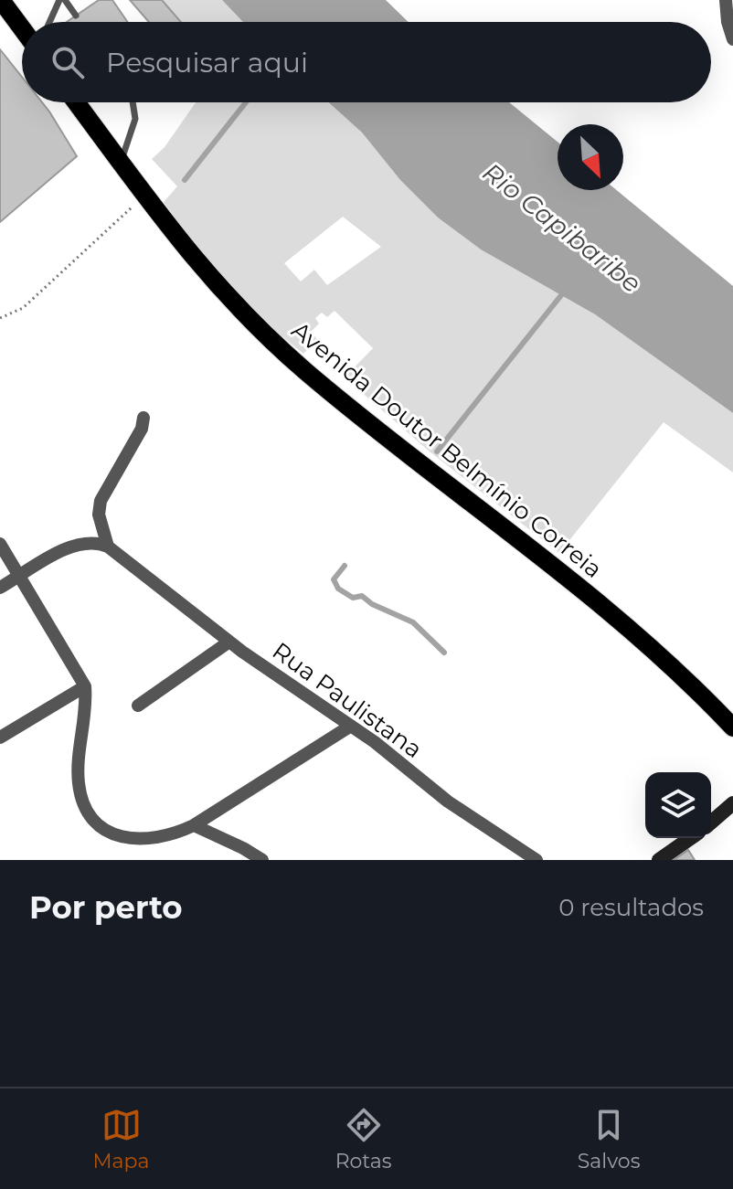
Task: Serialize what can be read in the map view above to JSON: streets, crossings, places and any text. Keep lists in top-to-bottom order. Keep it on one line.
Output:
{"streets":{"main road":["Avenida Doutor Belmínio Correia"],"street":["Rua Paulistana"]},"water":["Rio Capibaribe"],"north":"bottom right","page":{"search":"Pesquisar aqui","heading":["Por perto","0 resultados"],"nav":["Mapa","Rotas","Salvos"]}}
